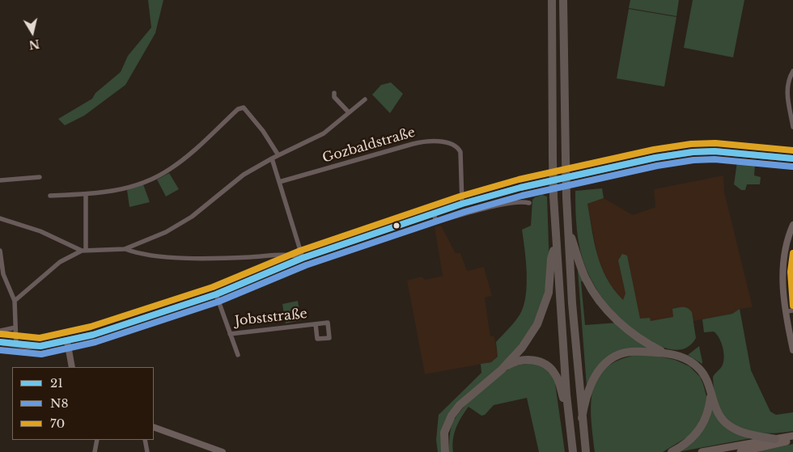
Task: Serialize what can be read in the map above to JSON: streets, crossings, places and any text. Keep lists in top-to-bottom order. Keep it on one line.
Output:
{"streets":{"street":["Gozbaldstraße","Jobststraße"]},"lines":["transit line 70","transit line 21","transit line N8"],"legend":["21","N8","70"],"north":"bottom"}
